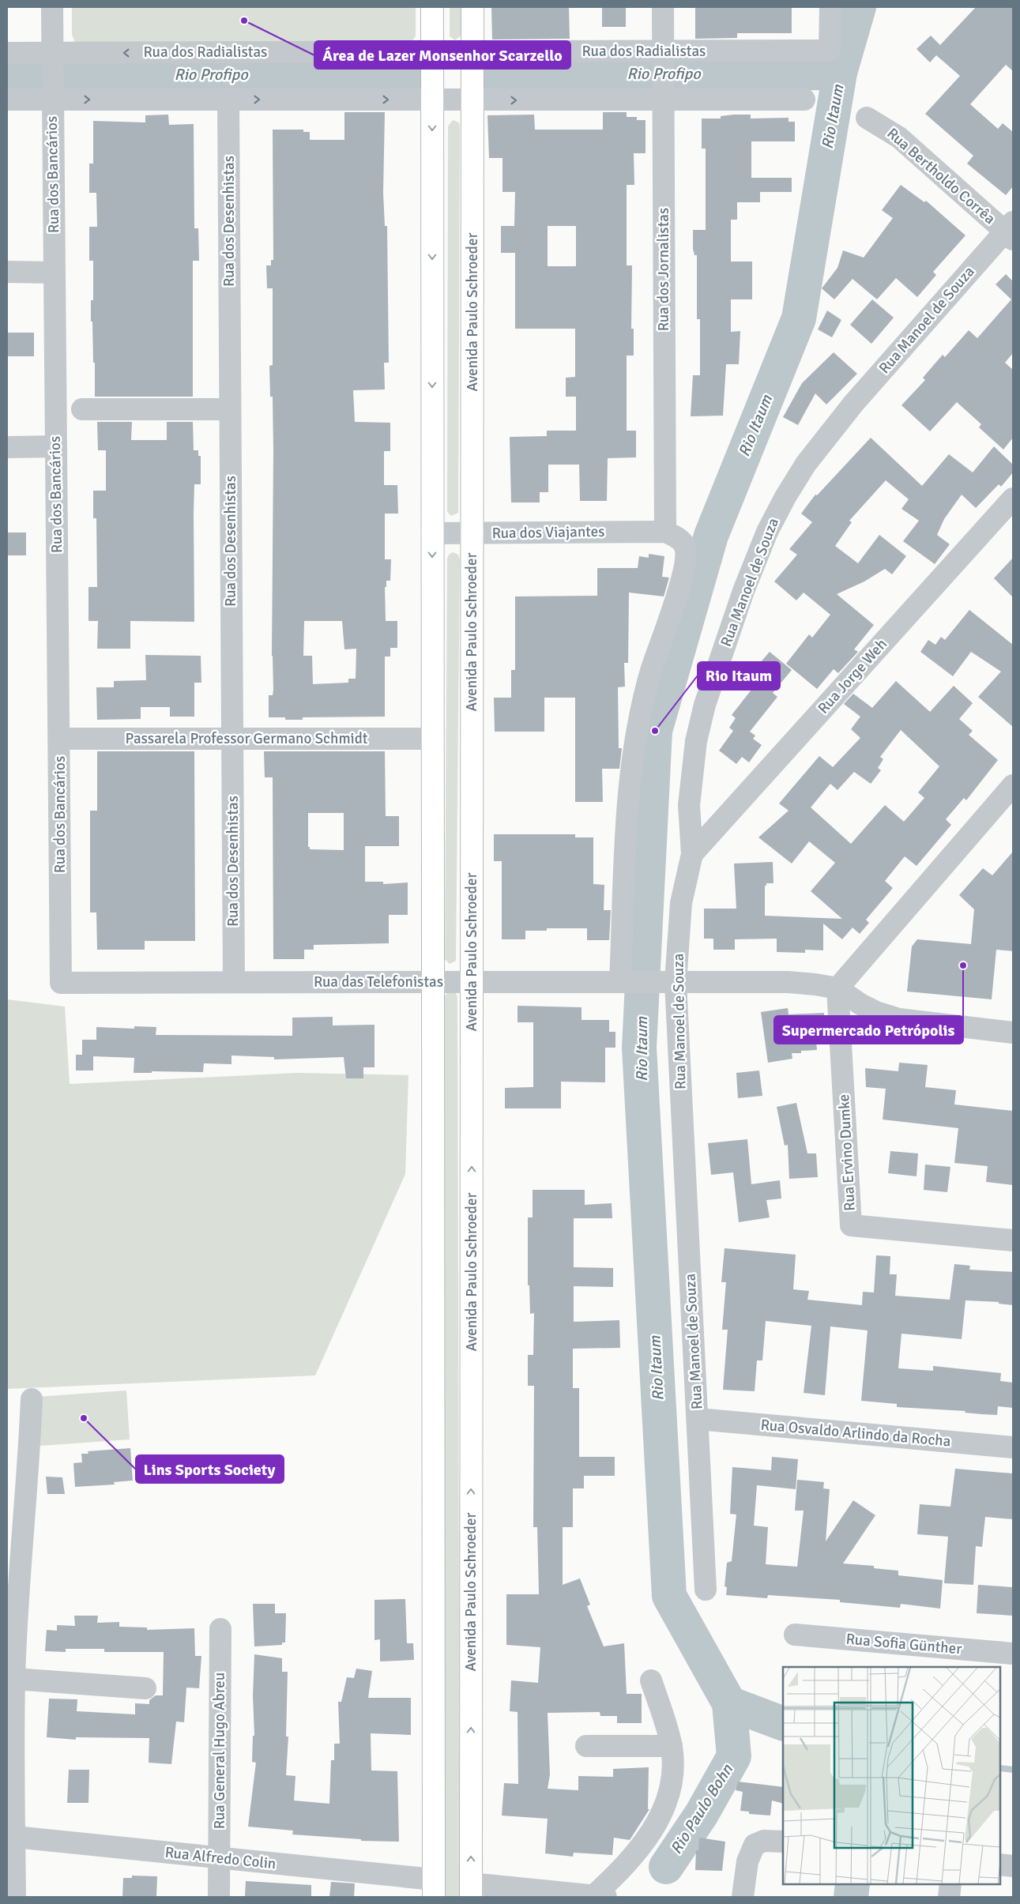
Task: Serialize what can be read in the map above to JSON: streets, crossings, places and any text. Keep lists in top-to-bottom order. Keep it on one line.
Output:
{"streets":{"main road":["Avenida Paulo Schroeder"],"street":["Rua dos Radialistas","Rua dos Bancários","Rua Bertholdo Corrêa","Rua dos Desenhistas","Rua dos Jornalistas","Rua Manoel de Souza","Rua dos Viajantes","Rua Jorge Weh","Passarela Professor Germano Schmidt","Rua das Telefonistas","Rua Ervino Dumke","Rua Osvaldo Arlindo da Rocha","Rua Sofia Günther","Rua General Hugo Abreu","Rua Alfredo Colin"]},"crossings":[["Rua dos Radialistas","Rua dos Bancários"],["Rua dos Radialistas","Rua dos Jornalistas"],["Rua dos Radialistas","Avenida Paulo Schroeder"],["Rua dos Bancários","Passarela Professor Germano Schmidt"],["Rua dos Bancários","Rua das Telefonistas"],["Rua Bertholdo Corrêa","Rua Manoel de Souza"],["Rua dos Desenhistas","Passarela Professor Germano Schmidt"],["Rua dos Desenhistas","Rua das Telefonistas"],["Rua dos Jornalistas","Rua dos Viajantes"],["Avenida Paulo Schroeder","Rua dos Viajantes"],["Avenida Paulo Schroeder","Rua das Telefonistas"],["Rua Manoel de Souza","Rua Jorge Weh"],["Rua Manoel de Souza","Rua das Telefonistas"],["Rua Manoel de Souza","Rua Osvaldo Arlindo da Rocha"],["Rua das Telefonistas","Rua Ervino Dumke"],["Rua General Hugo Abreu","Rua Alfredo Colin"]],"water":["Rio Profipo","Rio Itaum","Rio Paulo Bohn"],"places":["Área de Lazer Monsenhor Scarzello","Rio Itaum","Supermercado Petrópolis","Lins Sports Society"]}
